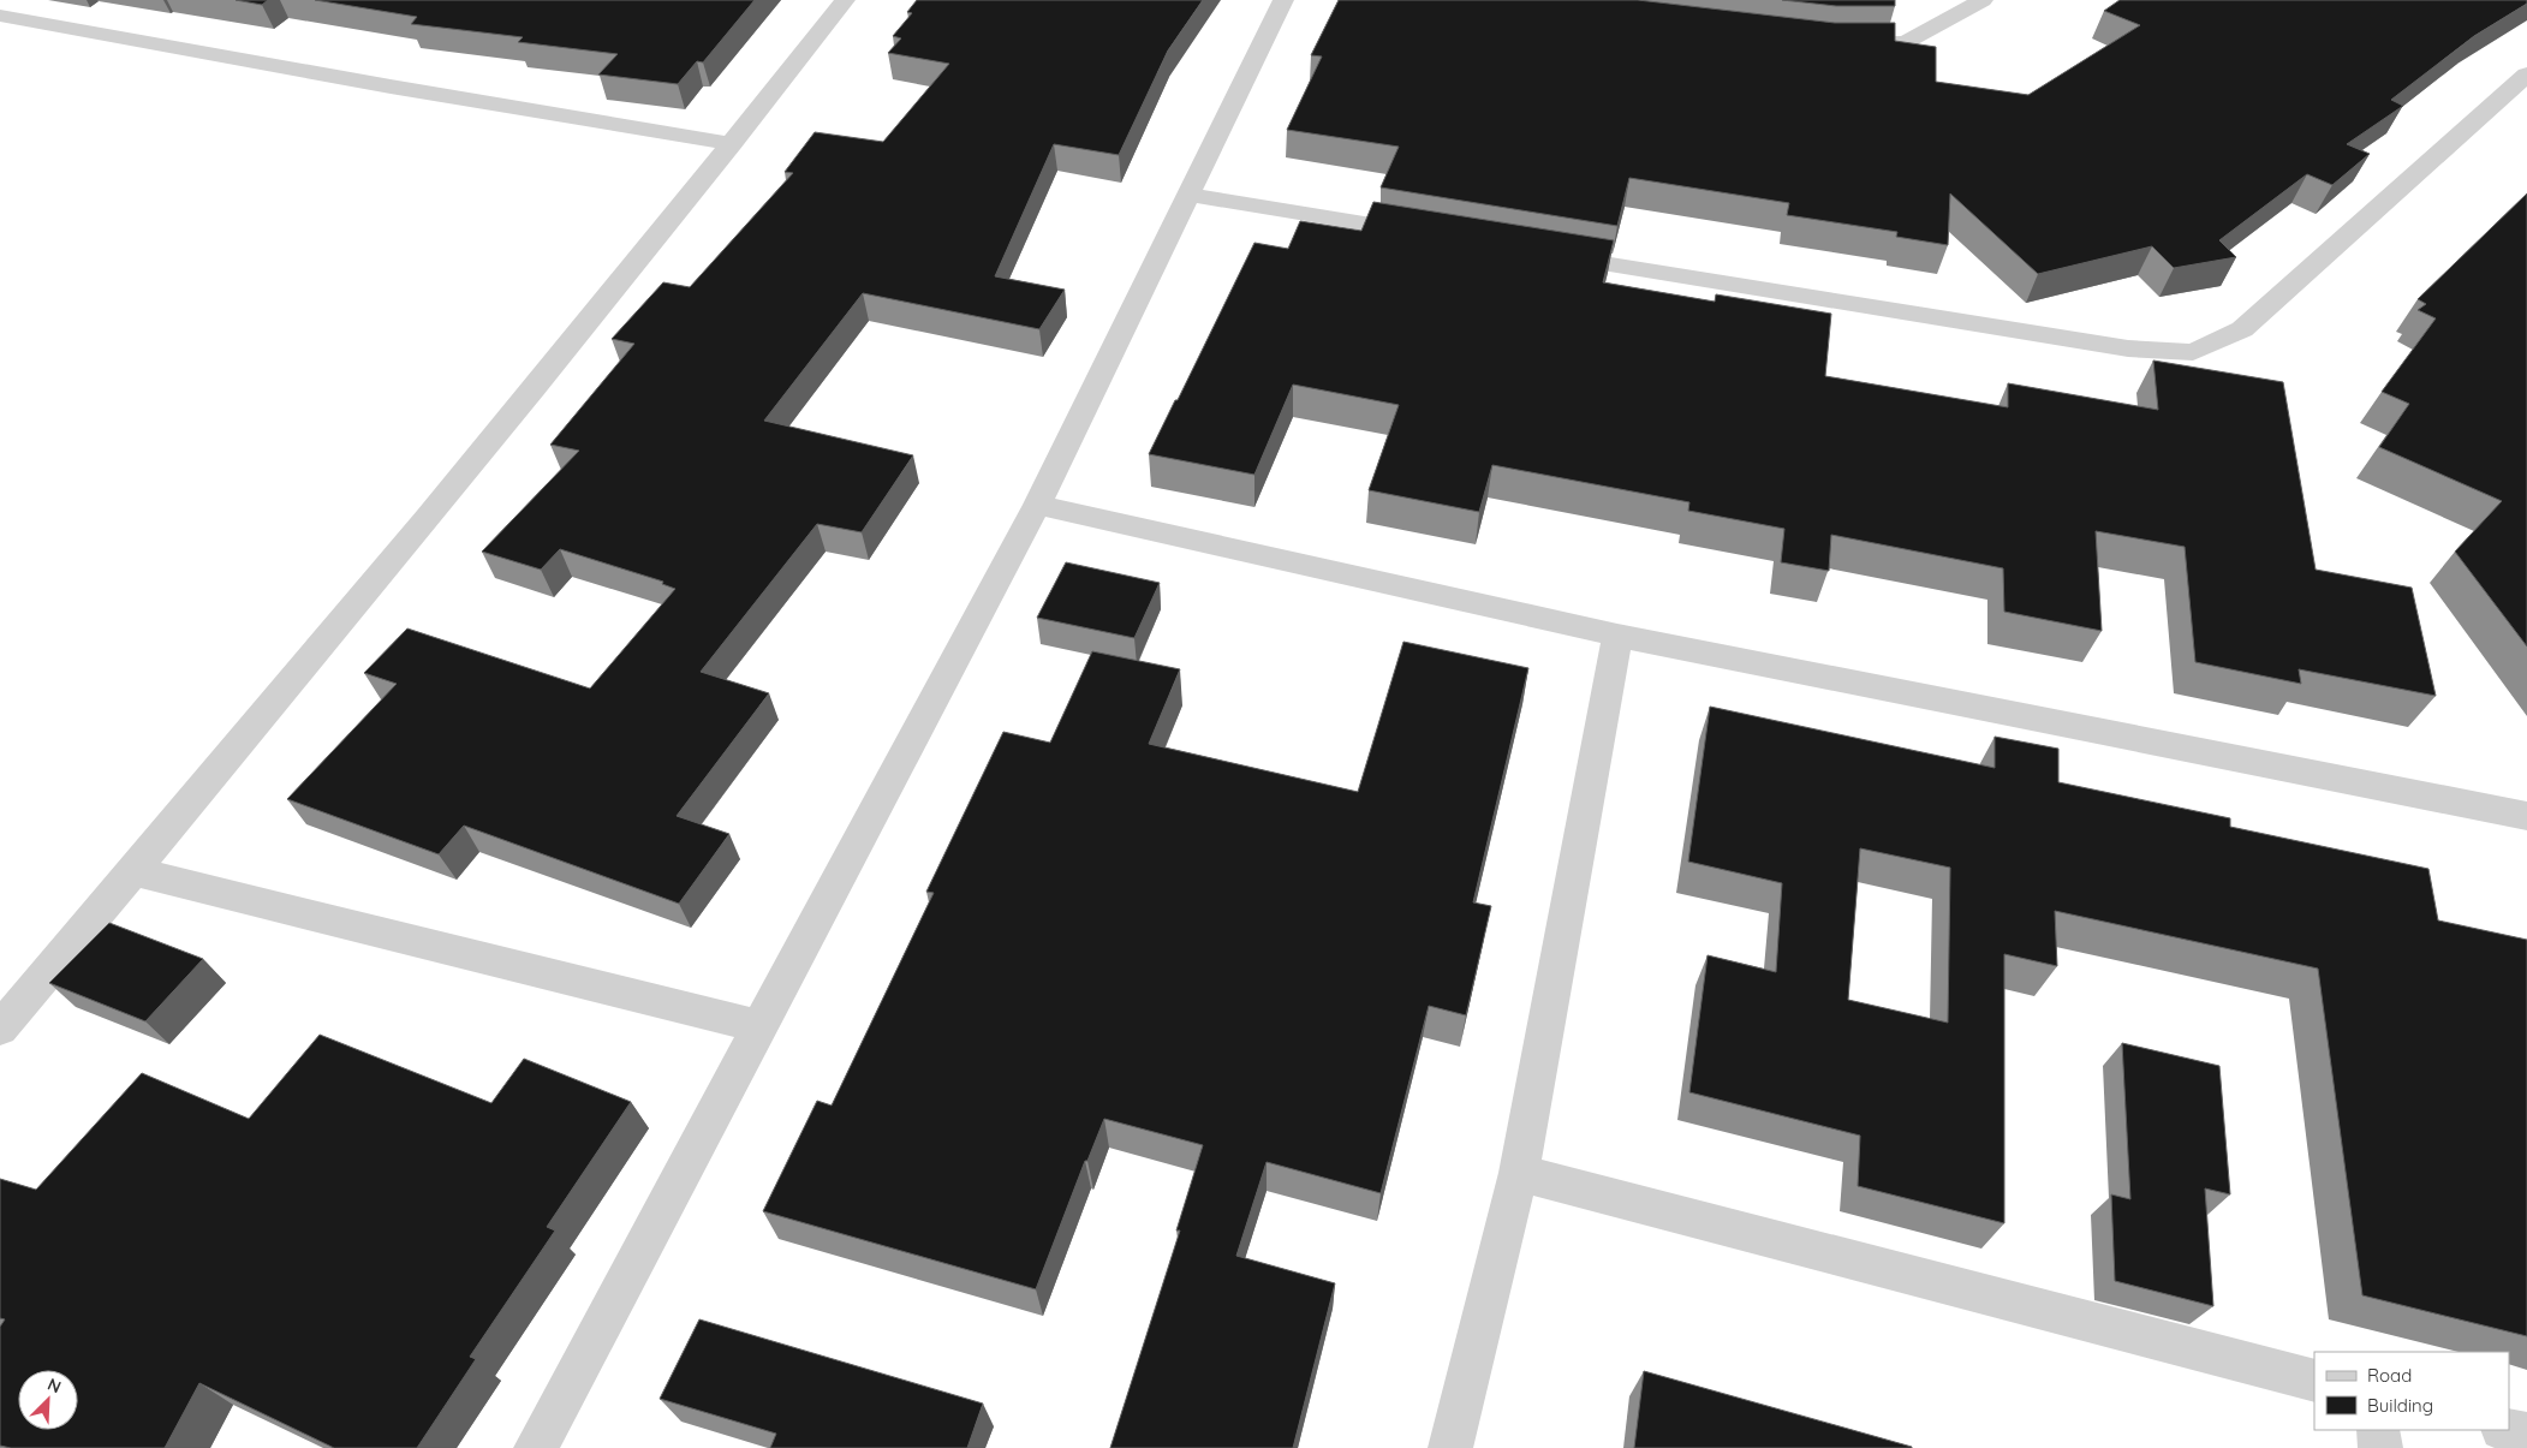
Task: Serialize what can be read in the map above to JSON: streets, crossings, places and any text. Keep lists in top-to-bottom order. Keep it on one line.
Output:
{"legend":["Road","Building"],"north":"top right"}
